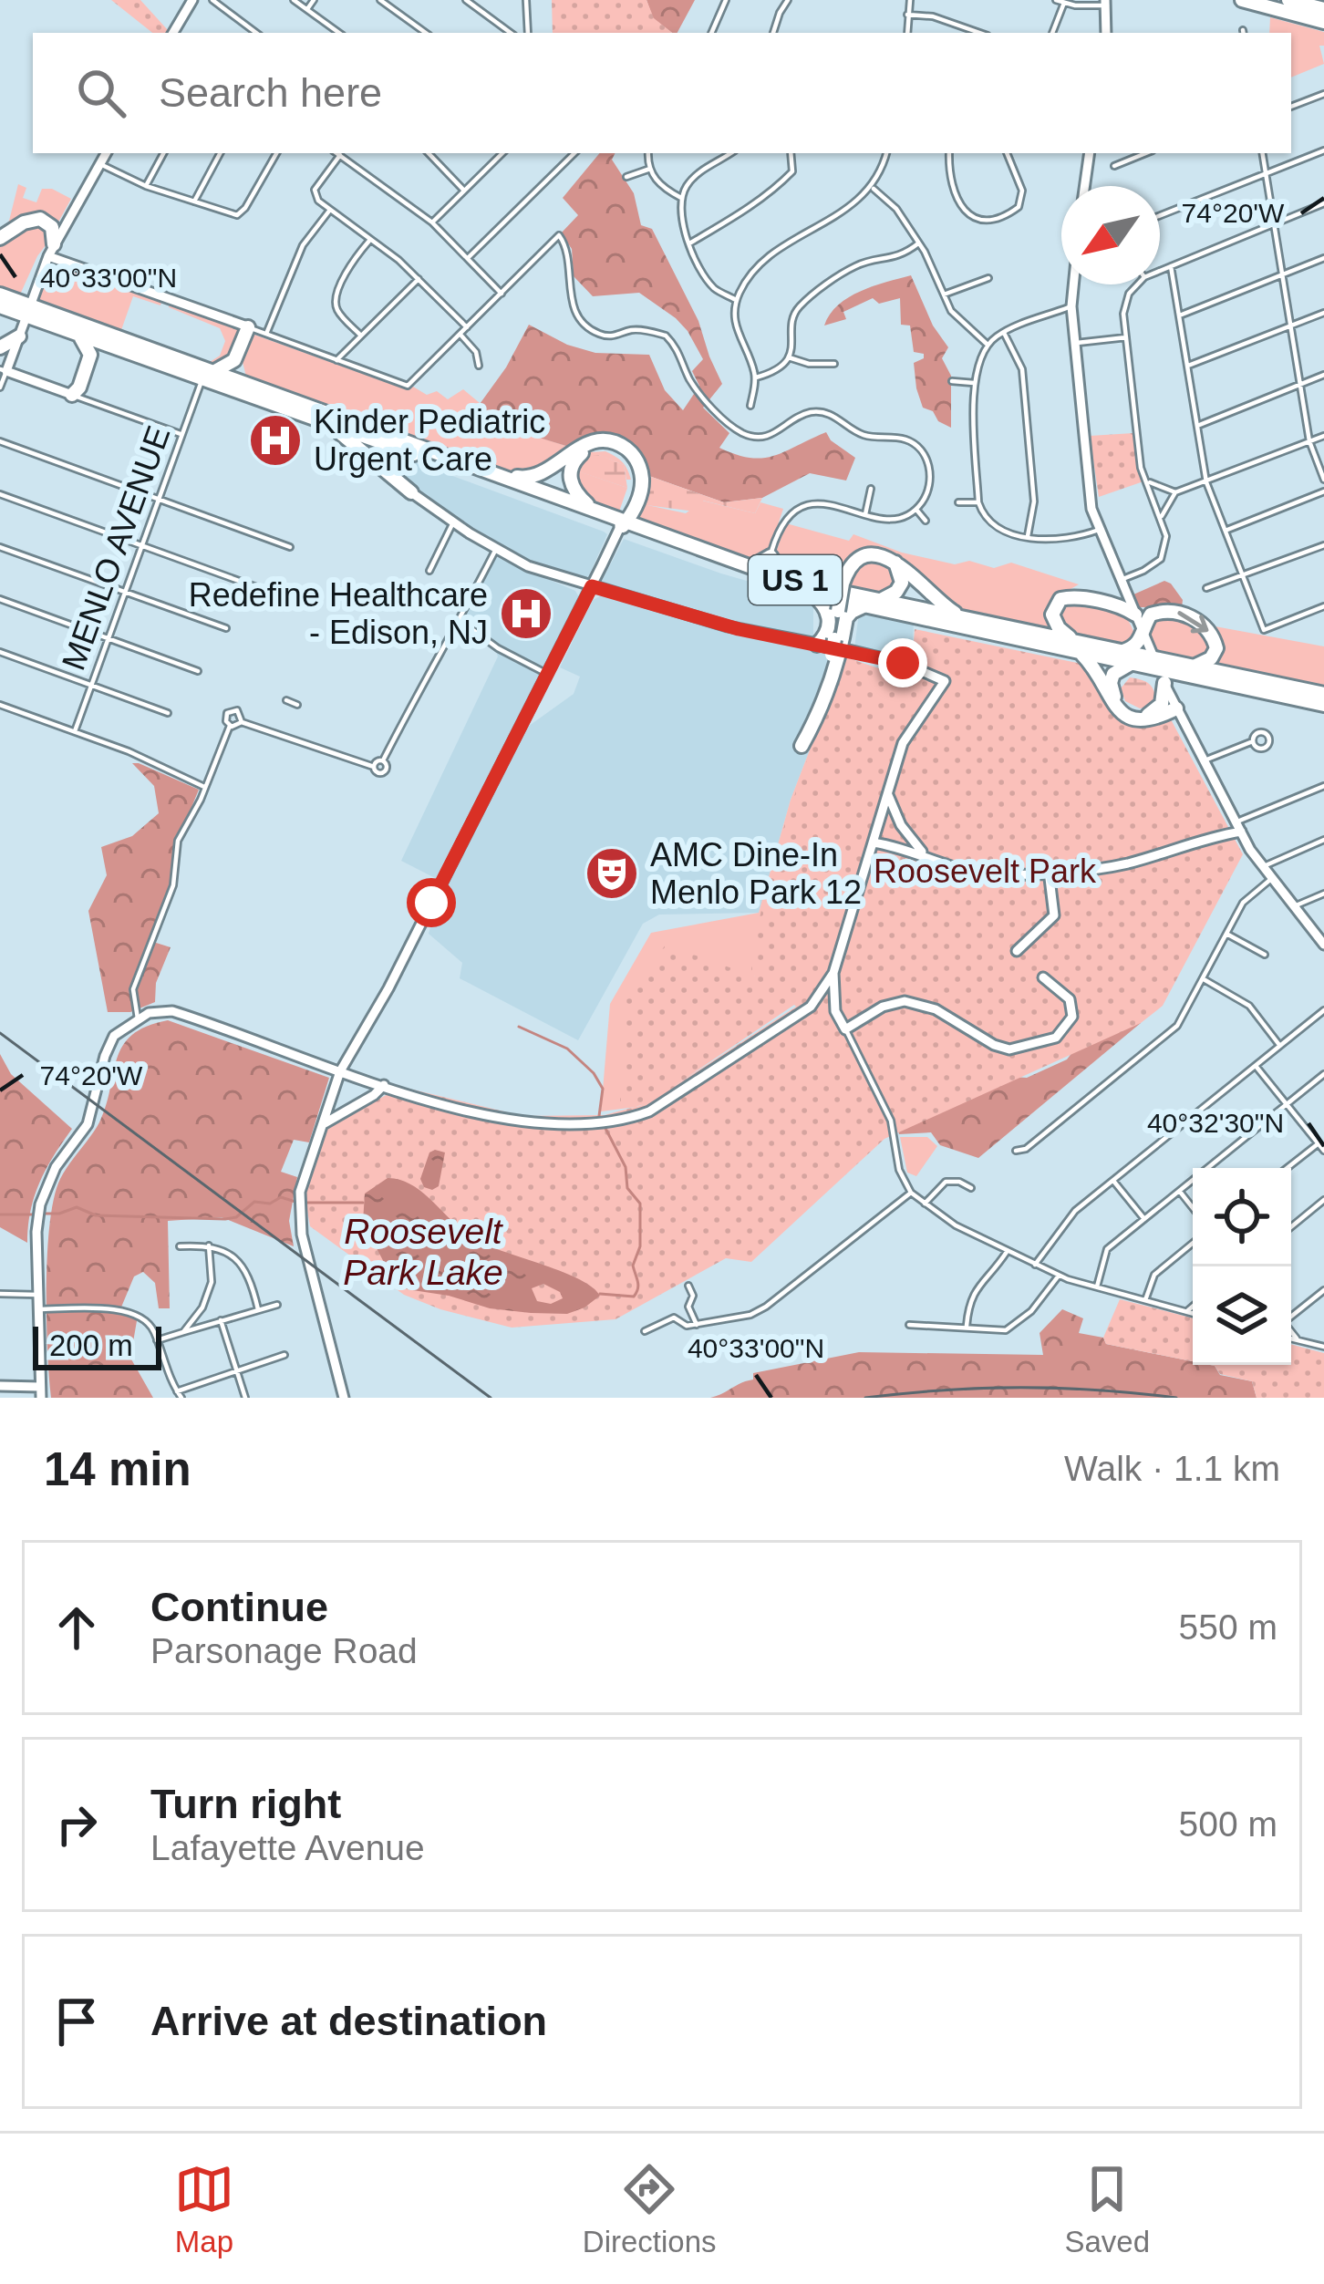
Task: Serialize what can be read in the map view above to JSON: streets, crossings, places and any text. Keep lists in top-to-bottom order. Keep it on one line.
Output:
{"streets":{"highway":["US 1"],"street":["MENLO AVENUE"]},"crossings":[["MENLO AVENUE","US 1"]],"water":["Roosevelt Park Lake"],"parks":["Roosevelt Park"],"places":{"hospital":["Kinder Pediatric Urgent Care","Redefine Healthcare - Edison, NJ"],"theatre":["AMC Dine-In Menlo Park 12"]},"scale_bar":"200 m","north":"bottom left","page":{"search":"Search here","scale":"200 m","heading":["14 min","Walk · 1.1 km"],"list":[["Continue","Parsonage Road","550 m"],["Turn right","Lafayette Avenue","500 m"],"Arrive at destination"],"nav":["Map","Directions","Saved"]},"coordinates":["74°20'W","40°33'00\"N","40°32'30\"N"]}
